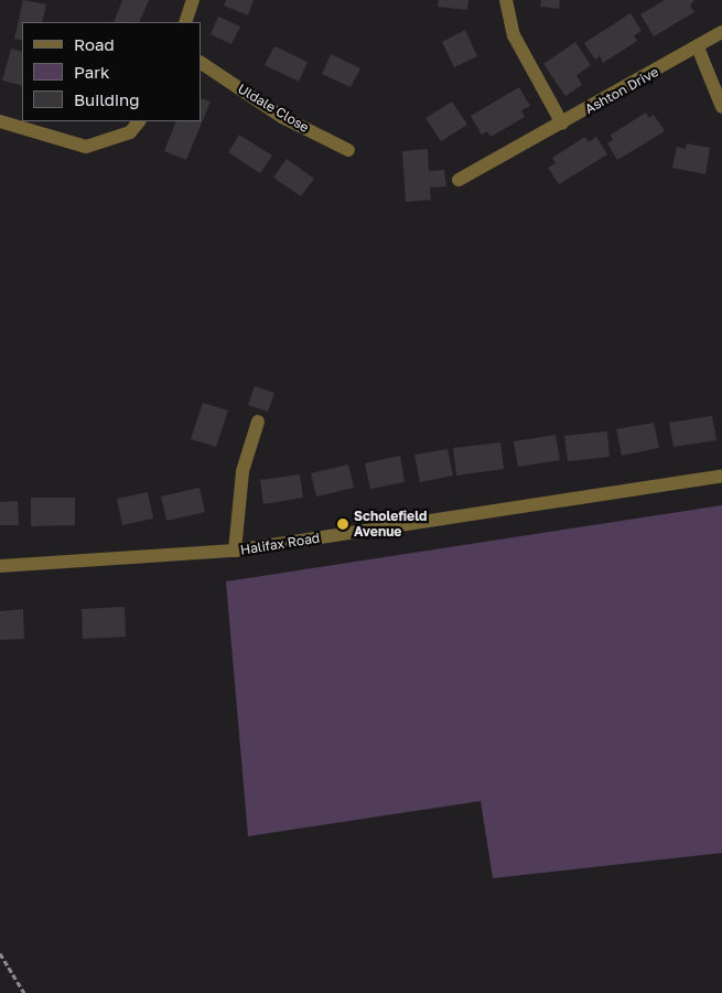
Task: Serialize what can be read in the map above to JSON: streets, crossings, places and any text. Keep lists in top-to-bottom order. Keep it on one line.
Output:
{"streets":{"street":["Ashton Drive","Uldale Close","Halifax Road"]},"places":["Scholefield Avenue"],"legend":["Road","Park","Building"]}
